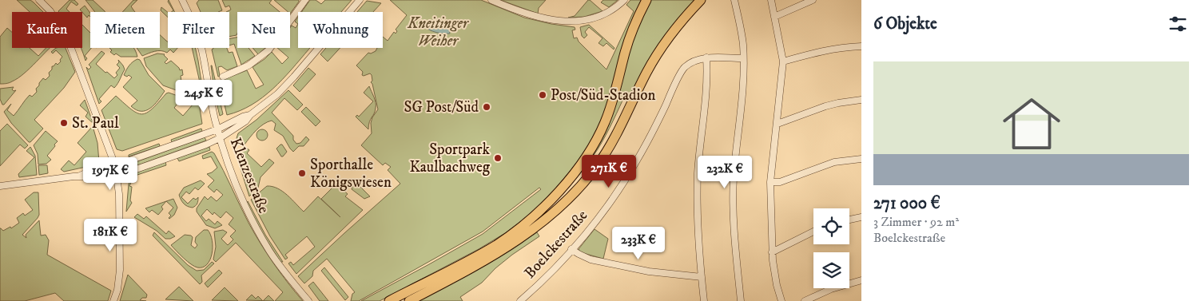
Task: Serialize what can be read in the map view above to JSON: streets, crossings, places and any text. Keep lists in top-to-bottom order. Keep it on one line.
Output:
{"streets":{"street":["Klenzestraße","Boelckestraße"]},"parks":["Kneitinger Weiher"],"places":["Post/Süd-Stadion","SG Post/Süd","St. Paul","Sportpark Kaulbachweg","Sporthalle Königswiesen"],"page":{"heading":"6 Objekte","chip":["Kaufen","Mieten","Filter","Neu","Wohnung"],"list":[{"name":"271 000 €","note":"3 Zimmer · 92 m² · Boelckestraße"}],"price":["245K €","271K €","232K €","197K €","181K €","233K €"]}}
